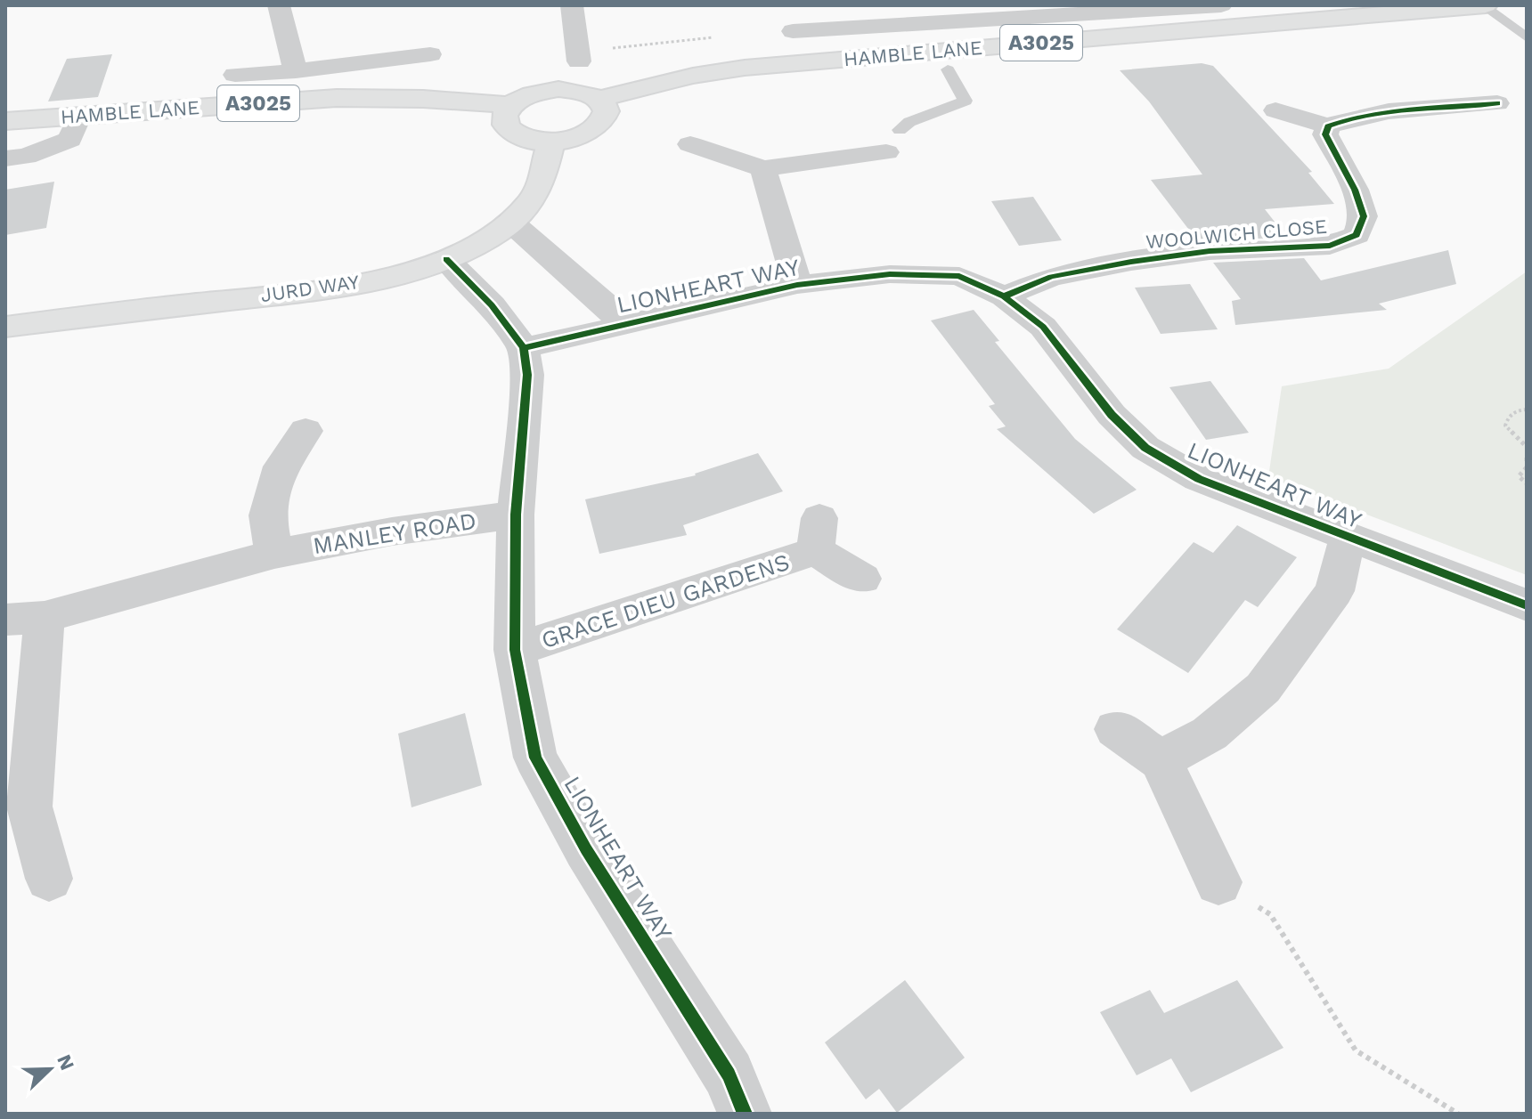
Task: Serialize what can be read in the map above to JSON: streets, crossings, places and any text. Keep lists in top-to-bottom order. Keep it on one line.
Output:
{"streets":{"main road":["A3025","HAMBLE LANE","JURD WAY"],"street":["WOOLWICH CLOSE","LIONHEART WAY","MANLEY ROAD","GRACE DIEU GARDENS"]},"crossings":[["WOOLWICH CLOSE","LIONHEART WAY"],["LIONHEART WAY","JURD WAY"],["LIONHEART WAY","MANLEY ROAD"],["LIONHEART WAY","GRACE DIEU GARDENS"]],"north":"top right"}
